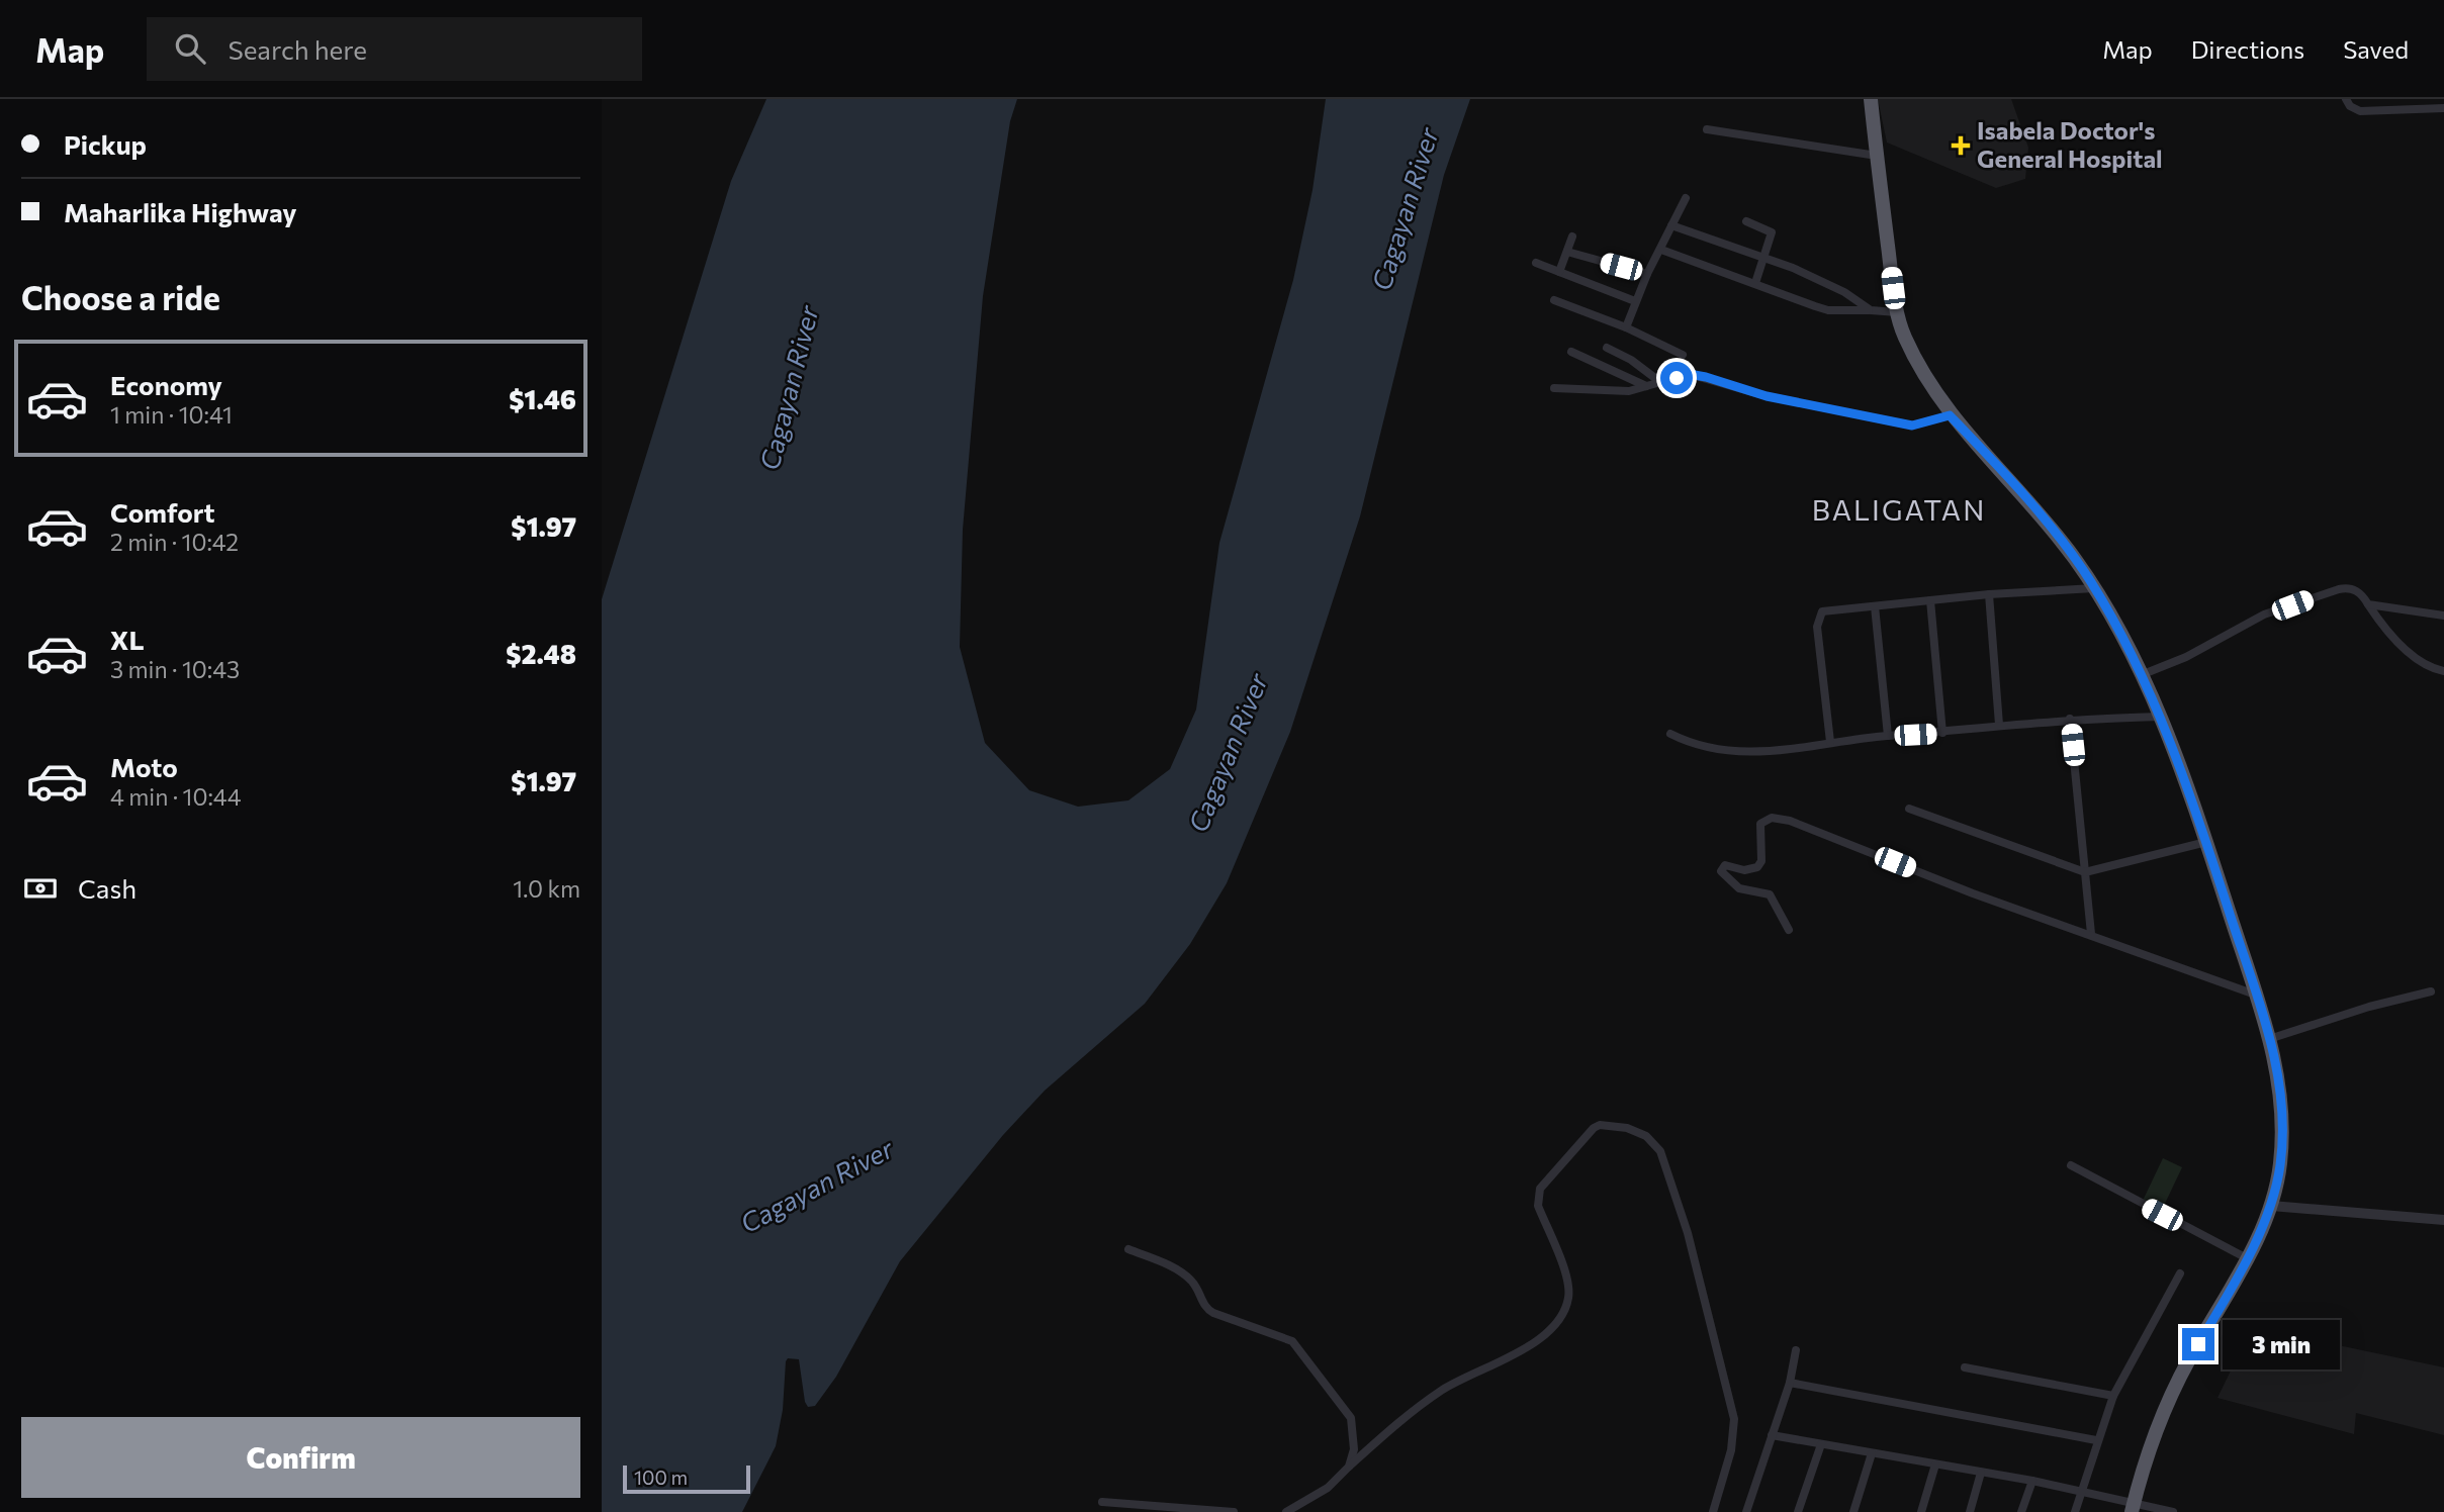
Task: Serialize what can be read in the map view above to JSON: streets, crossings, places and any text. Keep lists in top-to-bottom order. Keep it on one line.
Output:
{"districts":["BALIGATAN"],"water":["Cagayan River"],"places":{"health":["Isabela Doctor's General Hospital"]},"scale_bar":"100 m","page":{"header":"Map","search":"Search here","nav":["Map","Directions","Saved"],"banner":["Pickup","Maharlika Highway"],"heading":"Choose a ride","list":[{"name":"Economy","note":"1 min · 10:41","value":"$1.46"},{"name":"Comfort","note":"2 min · 10:42","value":"$1.97"},{"name":"XL","note":"3 min · 10:43","value":"$2.48"},{"name":"Moto","note":"4 min · 10:44","value":"$1.97"}],"pay":["Cash","1.0 km"],"bubble":"3 min","buttons":"Confirm","scale":"100 m"}}
